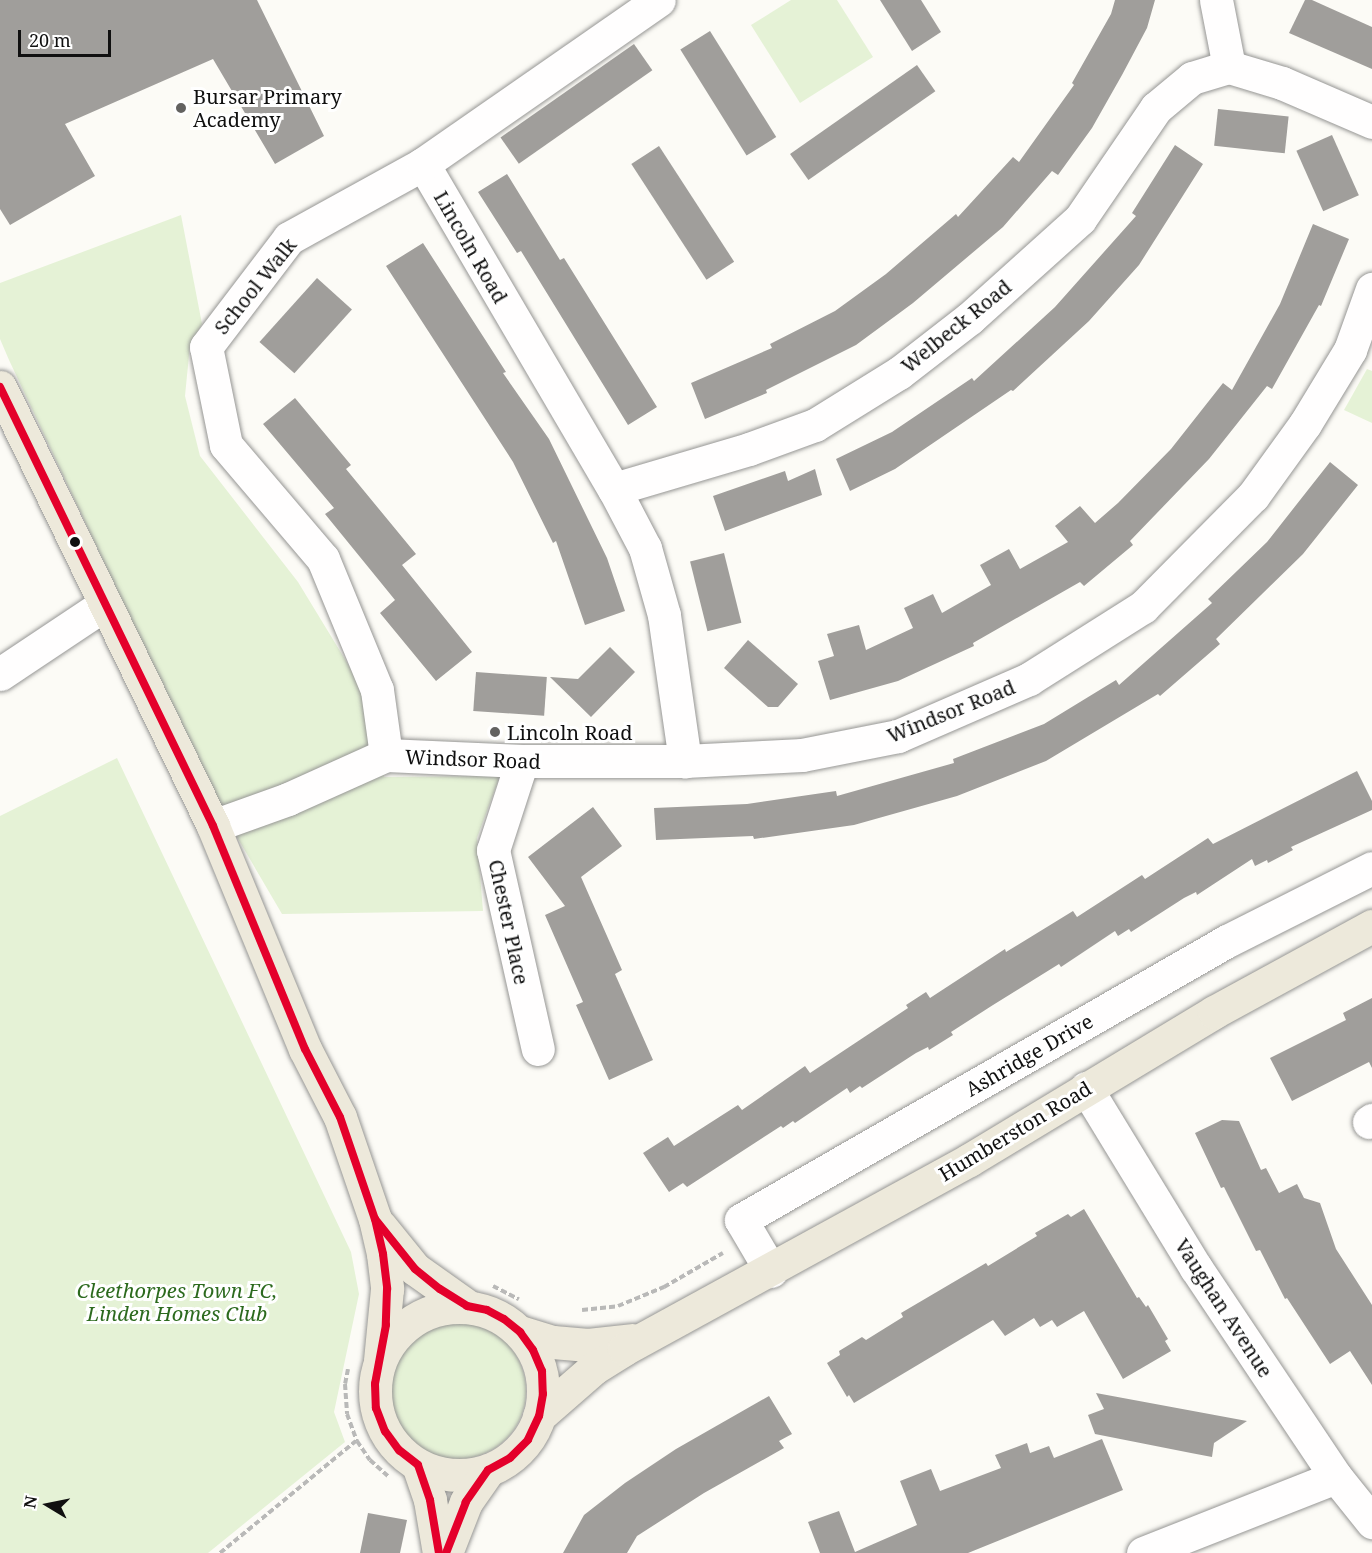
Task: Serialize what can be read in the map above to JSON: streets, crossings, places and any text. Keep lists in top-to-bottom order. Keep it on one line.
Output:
{"streets":{"main road":["Humberston Road"],"street":["Lincoln Road","School Walk","Welbeck Road","Windsor Road","Chester Place","Ashridge Drive","Vaughan Avenue"]},"crossings":[["Lincoln Road","School Walk"],["Lincoln Road","Welbeck Road"],["Lincoln Road","Windsor Road"],["School Walk","Windsor Road"],["Windsor Road","Chester Place"],["Ashridge Drive","Humberston Road"],["Humberston Road","Vaughan Avenue"]],"parks":["Cleethorpes Town FC, Linden Homes Club"],"places":["Bursar Primary Academy","Lincoln Road"],"scale_bar":"20 m","north":"left"}
